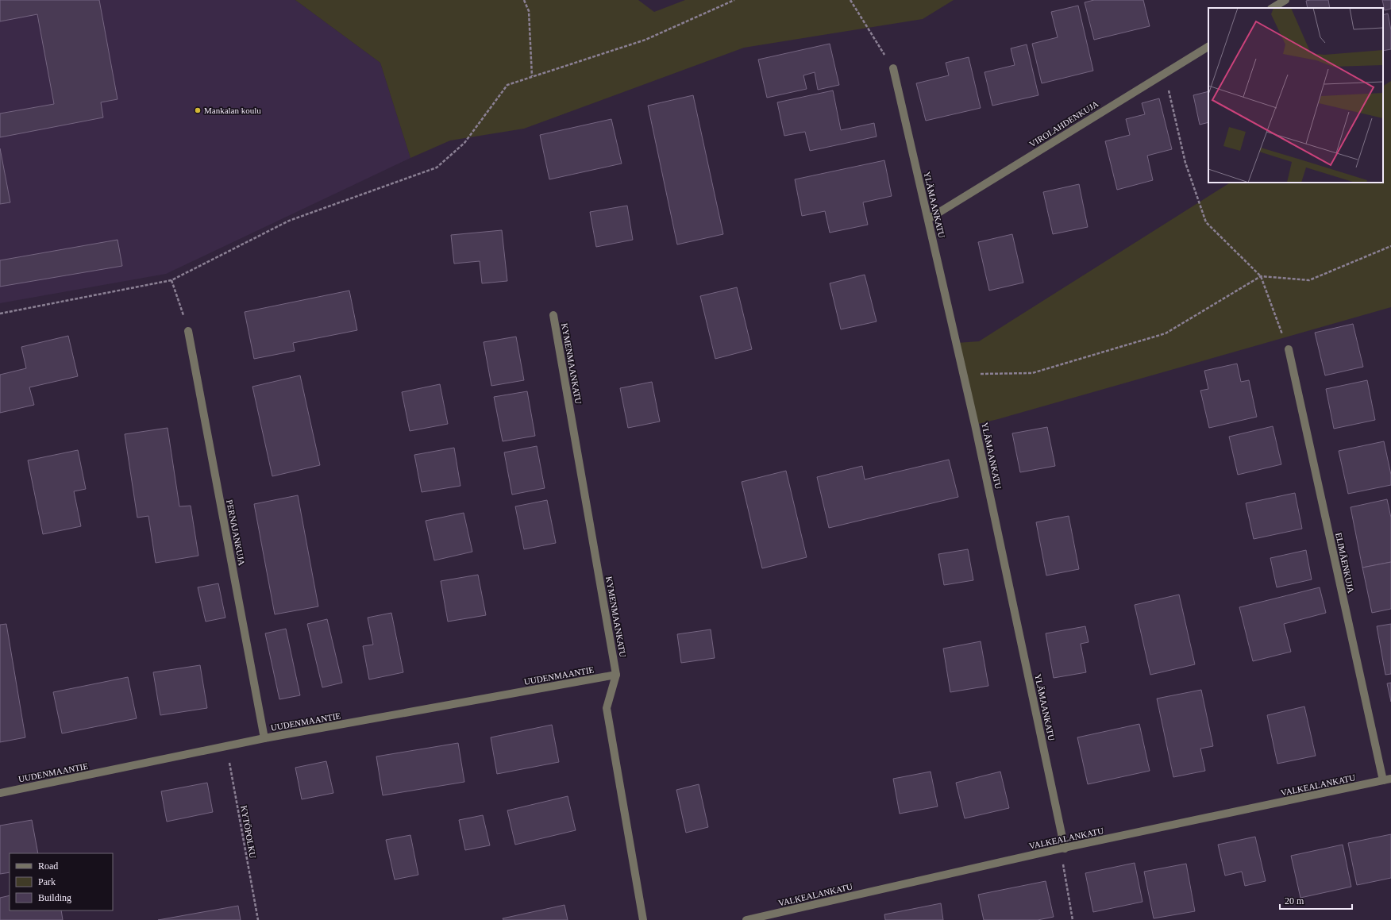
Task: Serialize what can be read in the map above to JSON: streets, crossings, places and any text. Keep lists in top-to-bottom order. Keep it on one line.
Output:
{"streets":{"street":["VIROLAHDENKUJA","YLÄMAANKATU","KYMENMAANKATU","PERNAJANKUJA","ELIMÄENKUJA","UUDENMAANTIE","VALKEALANKATU"],"path":["KYTÖPOLKU"]},"crossings":[["VIROLAHDENKUJA","YLÄMAANKATU"],["YLÄMAANKATU","VALKEALANKATU"],["KYMENMAANKATU","UUDENMAANTIE"],["PERNAJANKUJA","UUDENMAANTIE"],["ELIMÄENKUJA","VALKEALANKATU"],["UUDENMAANTIE","KYTÖPOLKU"]],"places":["Mankalan koulu"],"legend":["Road","Park","Building"],"scale_bar":"20 m"}
